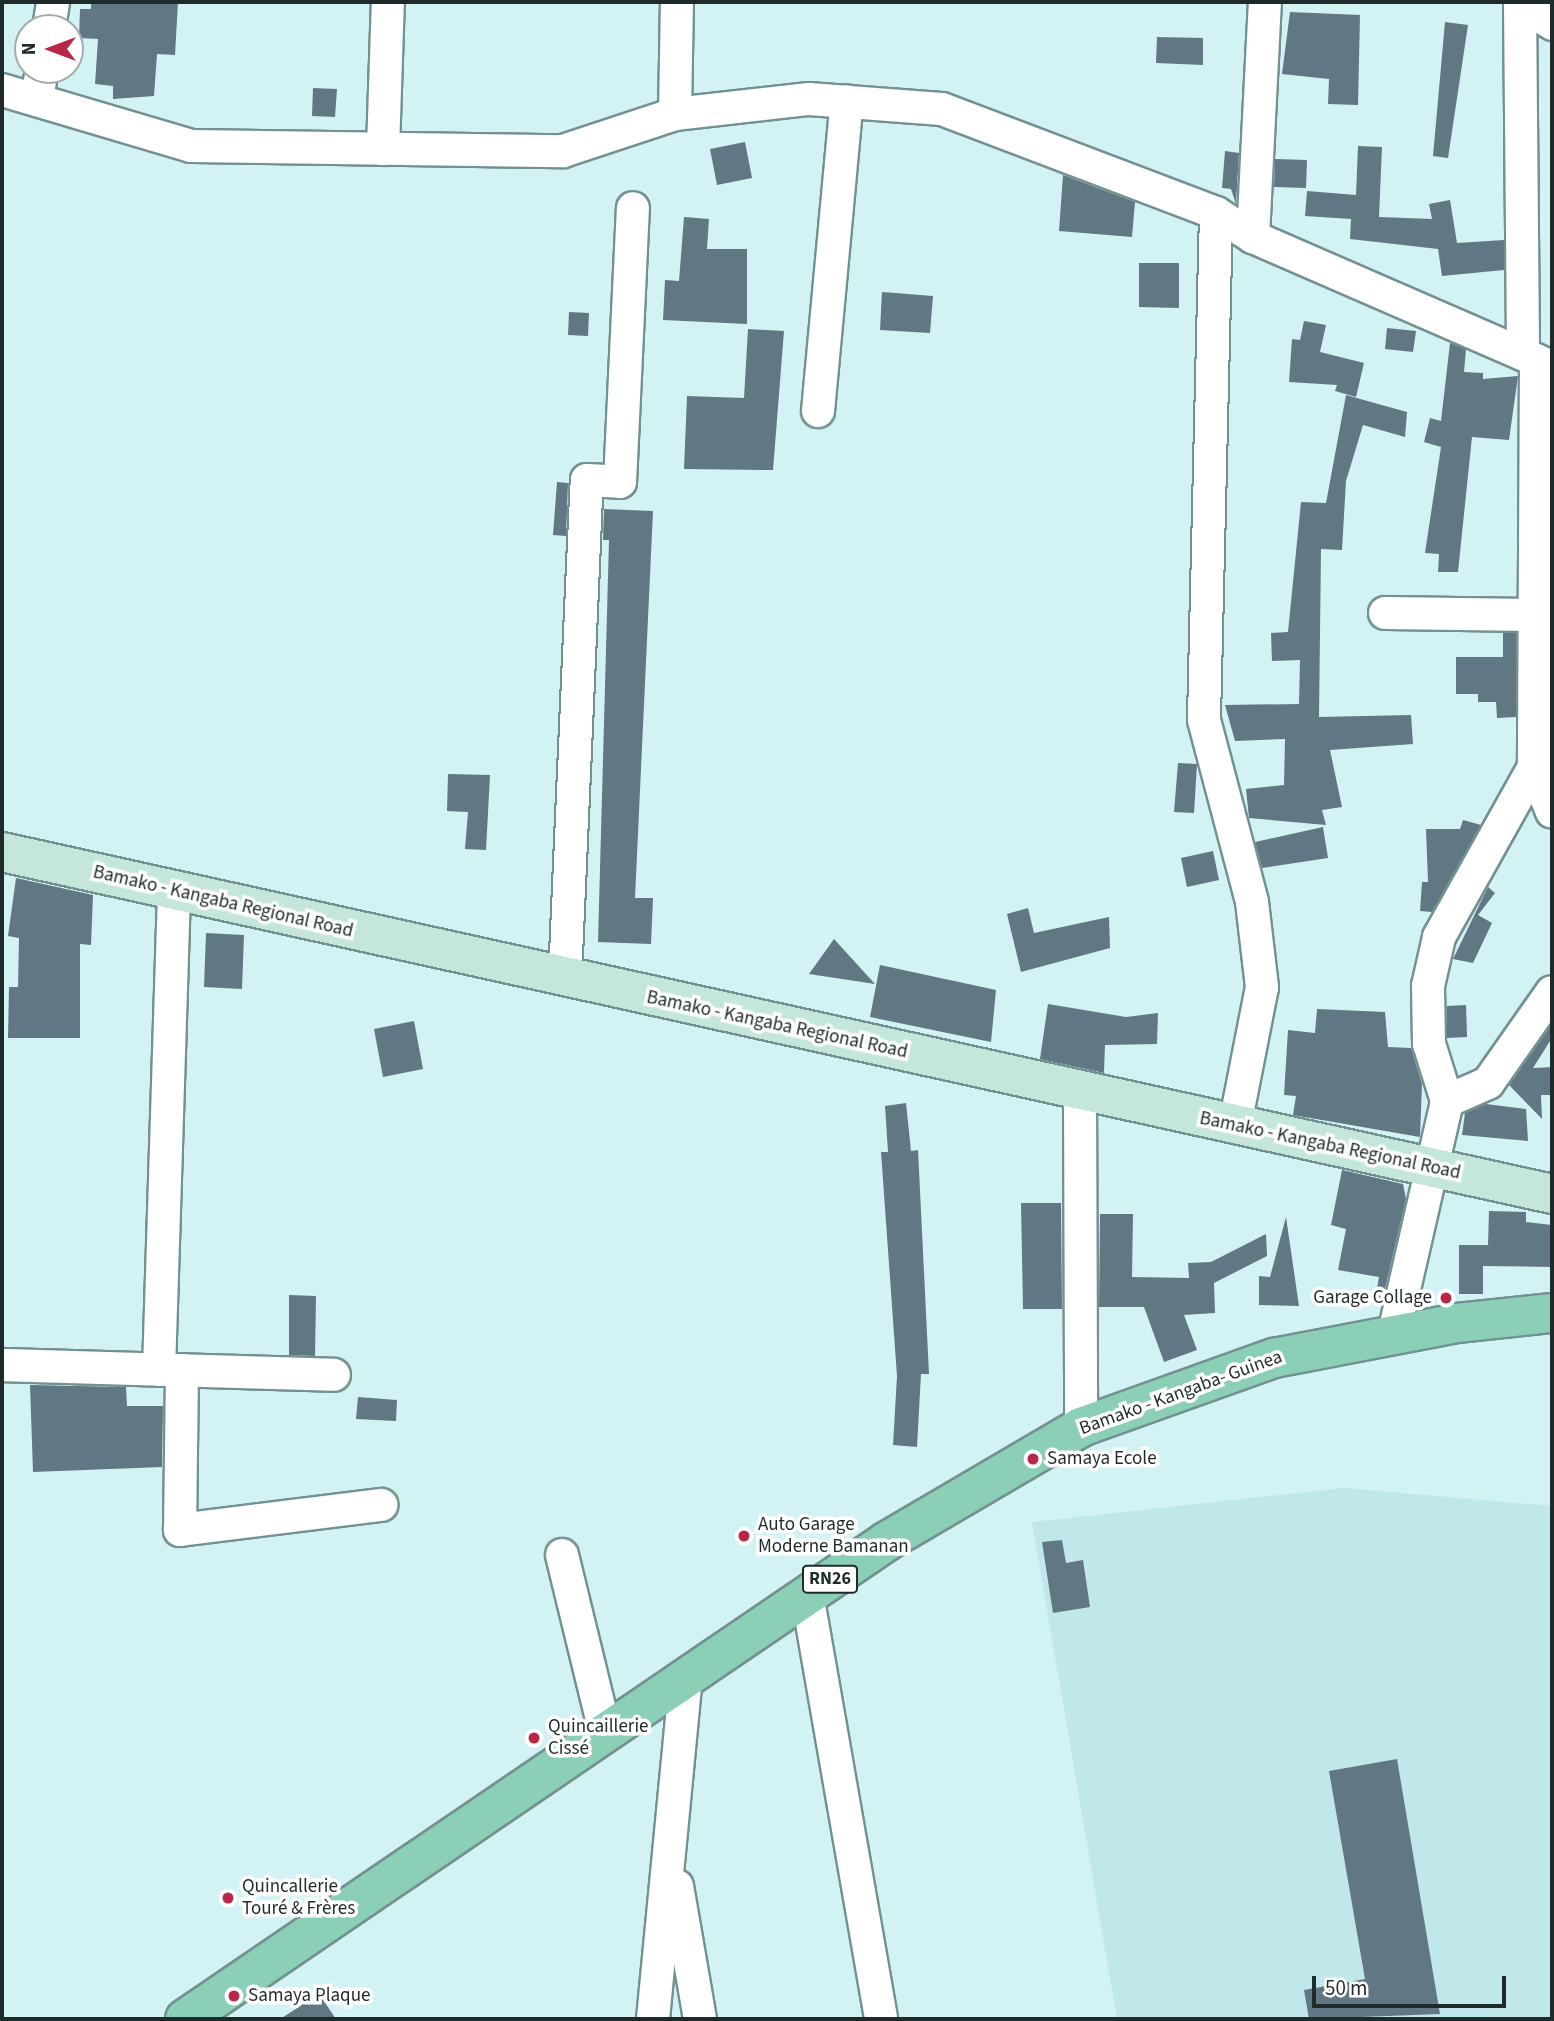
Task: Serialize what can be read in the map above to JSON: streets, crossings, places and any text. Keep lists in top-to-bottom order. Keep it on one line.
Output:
{"streets":{"main road":["Bamako - Kangaba- Guinea","RN26"],"street":["Bamako - Kangaba Regional Road"]},"places":["Garage Collage","Samaya Ecole","Auto Garage Moderne Bamanan","Quincaillerie Cissé","Quincallerie Touré & Frères","Samaya Plaque"],"scale_bar":"50 m","north":"left"}
